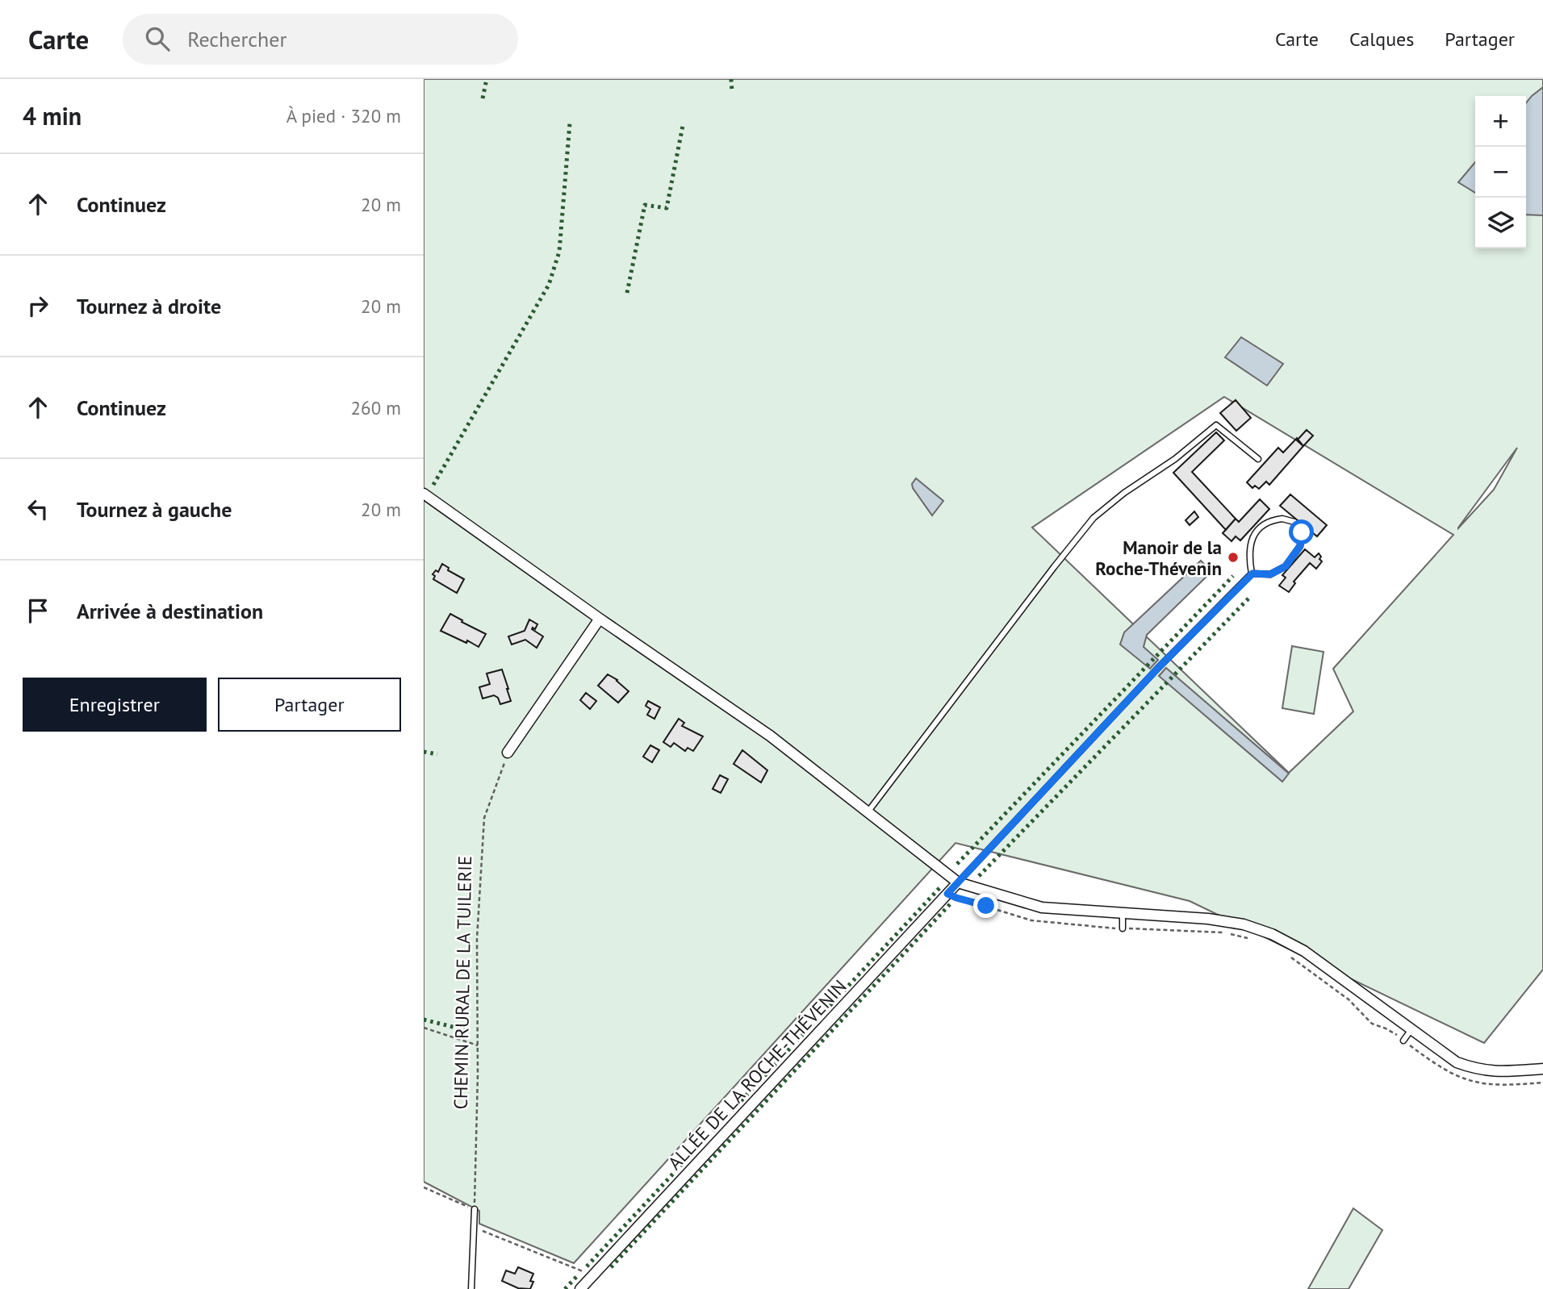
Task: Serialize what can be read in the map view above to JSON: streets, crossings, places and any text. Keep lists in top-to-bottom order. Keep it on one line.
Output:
{"streets":{"street":["ALLÉE DE LA ROCHE-THÉVENIN"],"path":["CHEMIN RURAL DE LA TUILERIE"]},"places":["Manoir de la Roche-Thévenin"],"page":{"header":"Carte","search":"Rechercher","nav":["Carte","Calques","Partager"],"heading":["4 min","À pied · 320 m"],"map_buttons":["+","−"],"list":[["Continuez","20 m"],["Tournez à droite","20 m"],["Continuez","260 m"],["Tournez à gauche","20 m"],"Arrivée à destination"],"buttons":["Enregistrer","Partager"]}}
